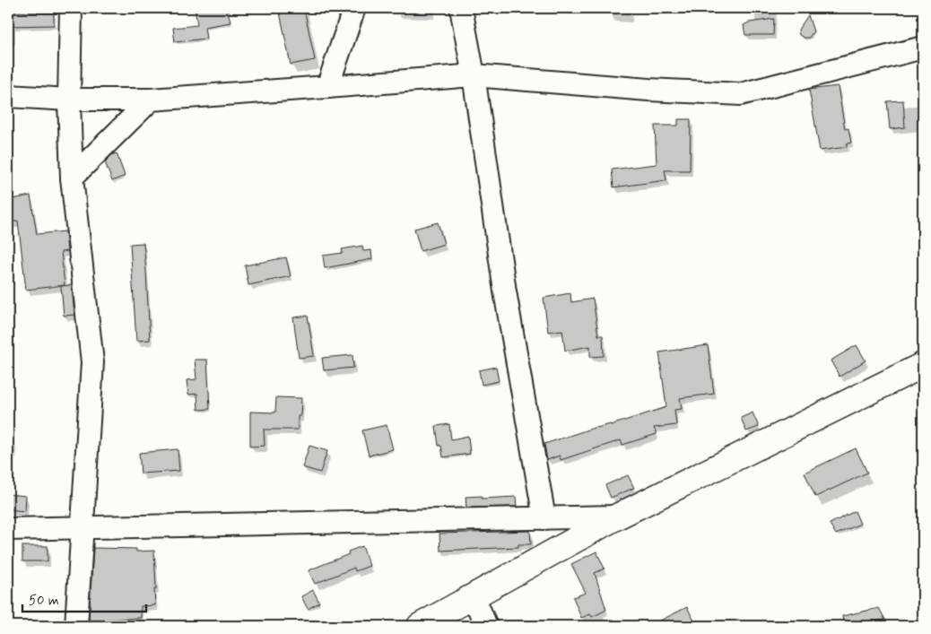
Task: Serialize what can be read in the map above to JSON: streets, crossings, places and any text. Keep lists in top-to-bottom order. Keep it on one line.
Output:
{"scale_bar":"50 m"}
